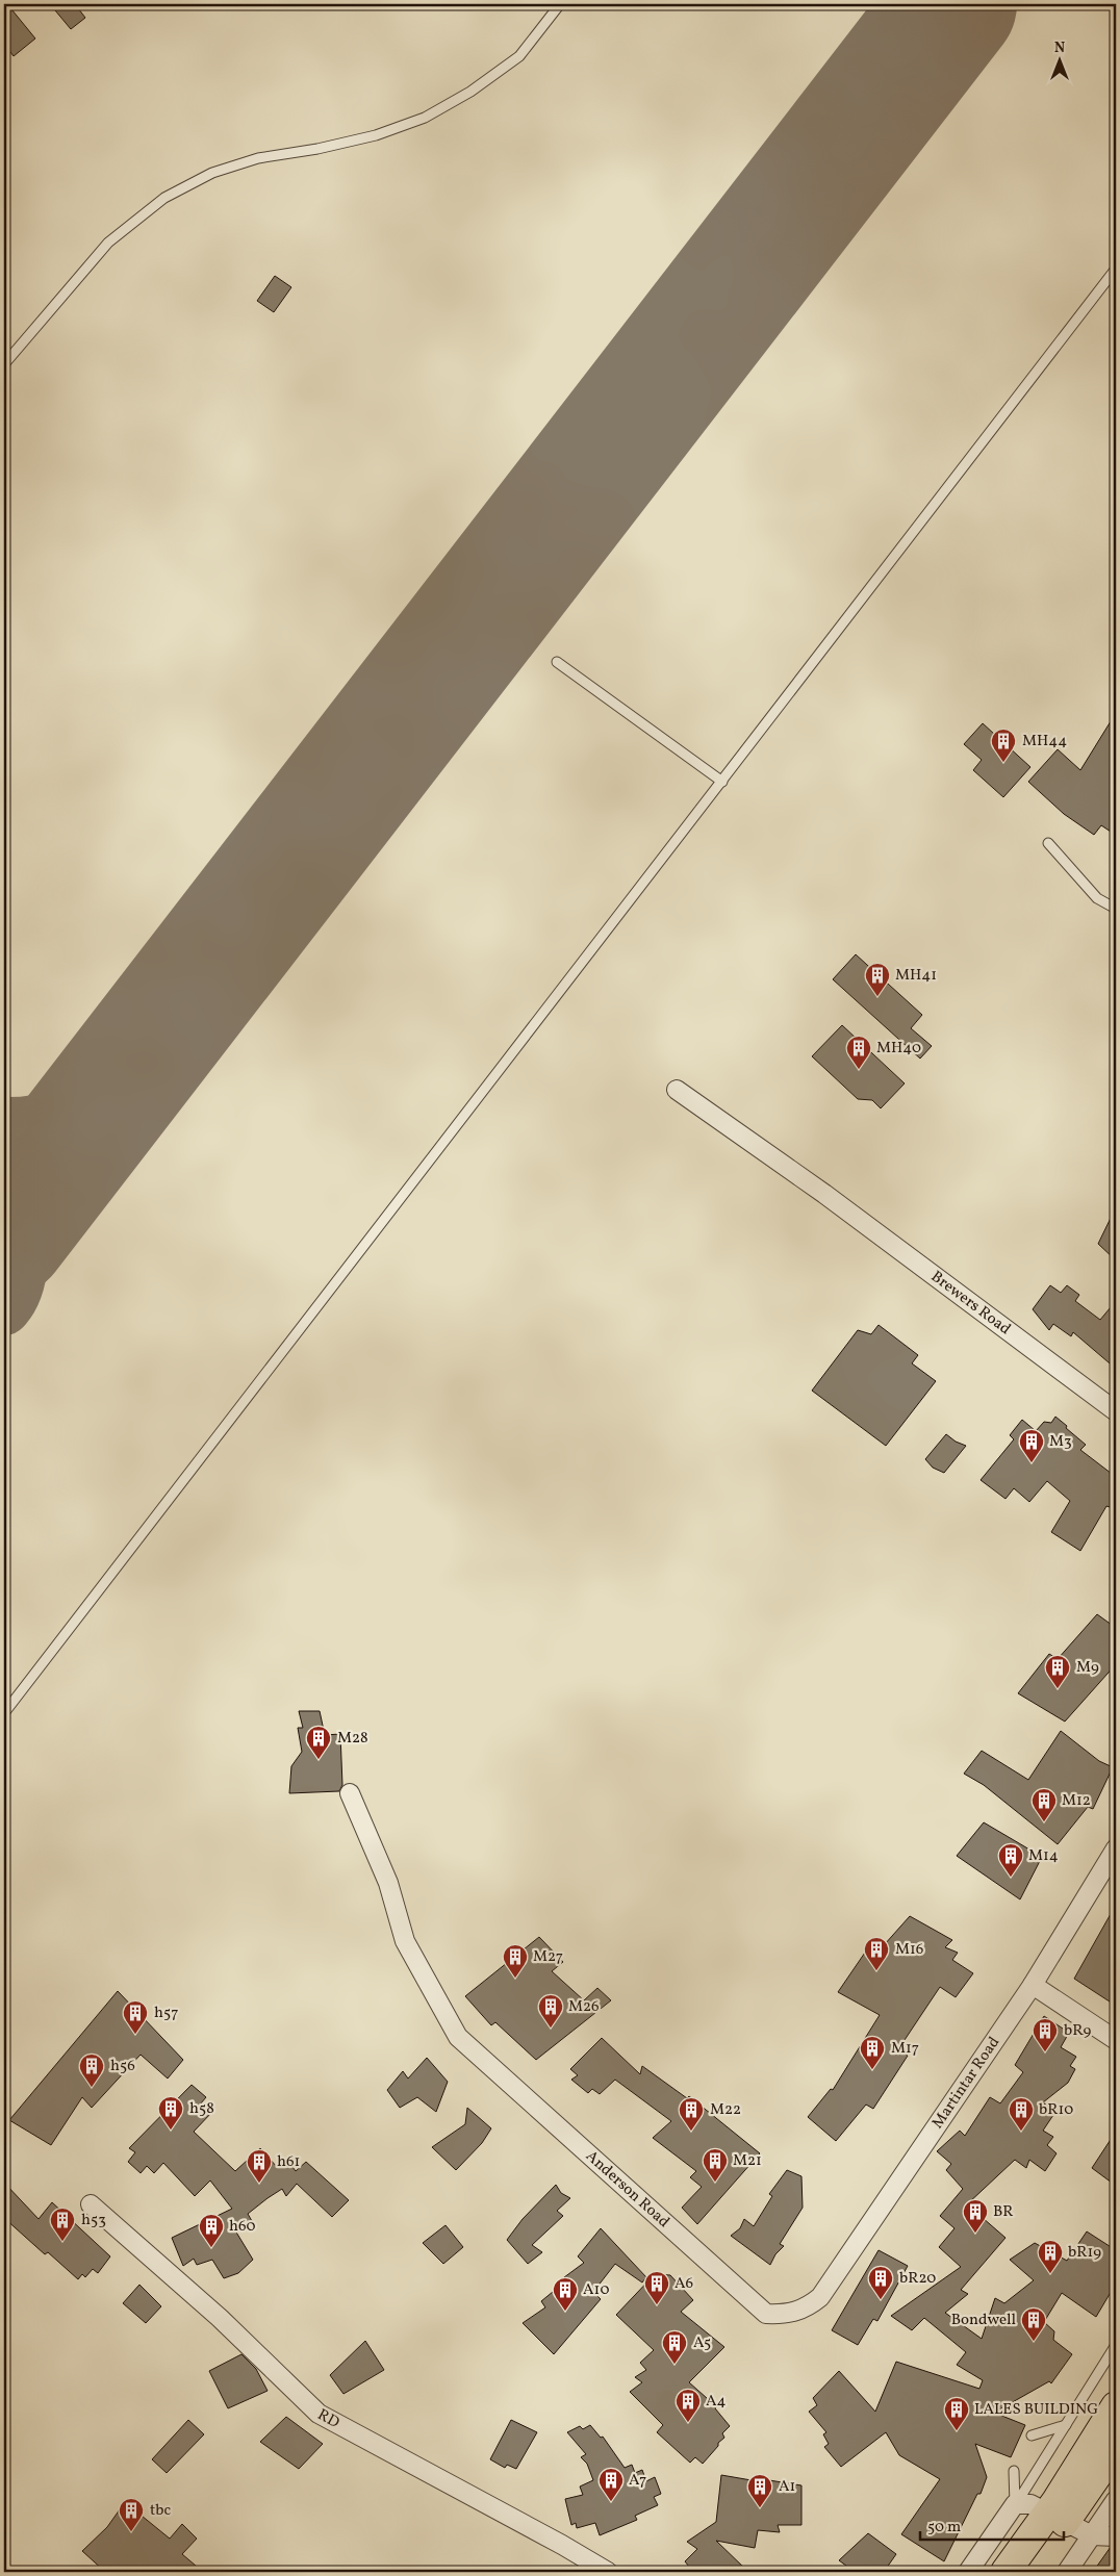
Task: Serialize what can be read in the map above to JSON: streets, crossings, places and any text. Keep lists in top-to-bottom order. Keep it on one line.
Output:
{"streets":{"street":["Brewers Road","Martintar Road","Anderson Road","RD"]},"crossings":[["Martintar Road","Anderson Road"]],"places":{"building":["MH44","MH41","MH40","M3","M9","M28","M12","M14","M16","M27","M26","h57","bR9","M17","h56","h58","M22","bR10","M21","h61","BR","h53","h60","bR19","bR20","A6","A10","Bondwell","A5","A4","LALES BUILDING","A7","A1","tbc"]},"scale_bar":"50 m","north":"top"}
